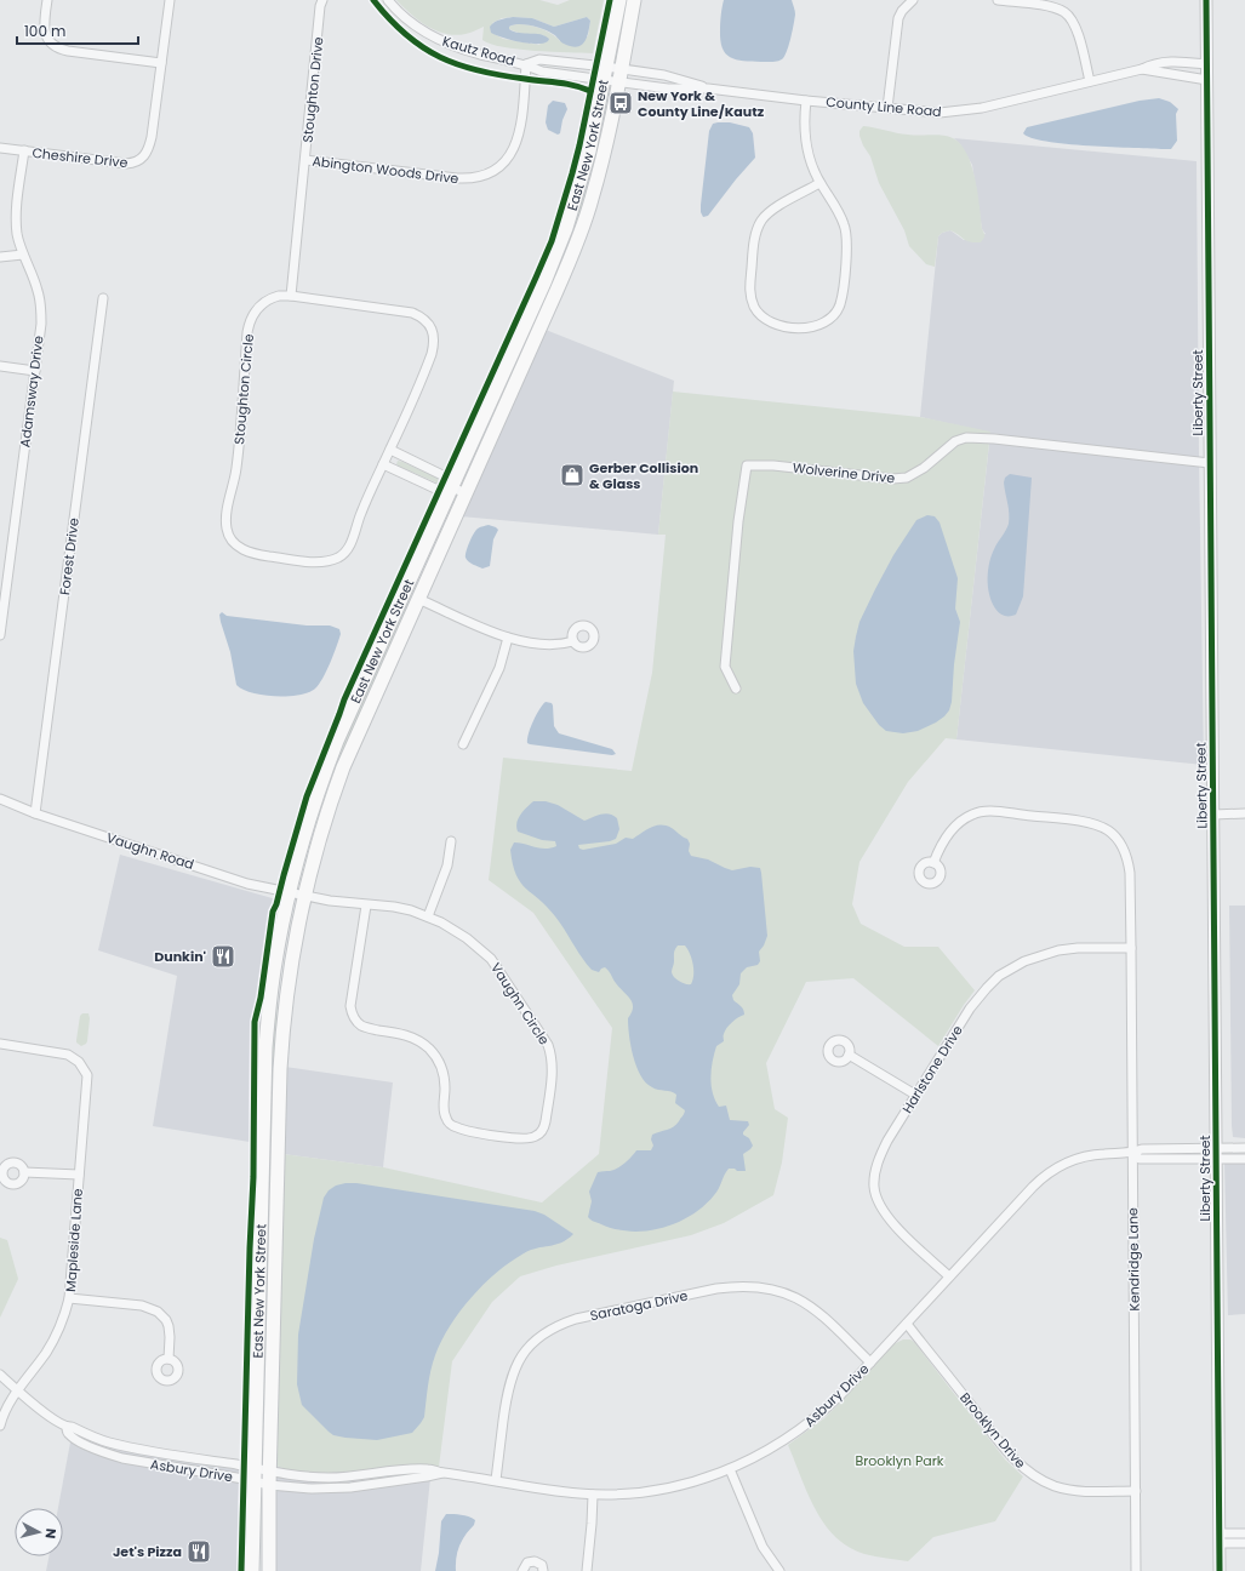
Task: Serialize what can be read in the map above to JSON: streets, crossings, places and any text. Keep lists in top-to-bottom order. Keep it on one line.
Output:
{"streets":{"main road":["East New York Street"],"street":["Kautz Road","Stoughton Drive","County Line Road","Cheshire Drive","Abington Woods Drive","Stoughton Circle","Adamsway Drive","Liberty Street","Wolverine Drive","Forest Drive","Vaughn Road","Vaughn Circle","Harlstone Drive","Mapleside Lane","Kendridge Lane","Saratoga Drive","Asbury Drive","Brooklyn Drive"]},"crossings":[["Kautz Road","County Line Road"],["Kautz Road","East New York Street"],["Kautz Road","Abington Woods Drive"],["Stoughton Drive","Abington Woods Drive"],["Stoughton Drive","Stoughton Circle"],["County Line Road","East New York Street"],["County Line Road","Liberty Street"],["East New York Street","Vaughn Road"],["East New York Street","Vaughn Circle"],["East New York Street","Asbury Drive"],["Cheshire Drive","Adamsway Drive"],["Liberty Street","Wolverine Drive"],["Liberty Street","Asbury Drive"],["Forest Drive","Vaughn Road"],["Vaughn Road","Vaughn Circle"],["Harlstone Drive","Kendridge Lane"],["Harlstone Drive","Asbury Drive"],["Mapleside Lane","Asbury Drive"],["Kendridge Lane","Asbury Drive"],["Kendridge Lane","Brooklyn Drive"],["Saratoga Drive","Asbury Drive"],["Asbury Drive","Brooklyn Drive"]],"parks":["Brooklyn Park"],"places":{"bus stop":["New York & County Line/Kautz"],"shop":["Gerber Collision & Glass"],"restaurant":["Dunkin'","Jet's Pizza"]},"scale_bar":"100 m","north":"right"}
